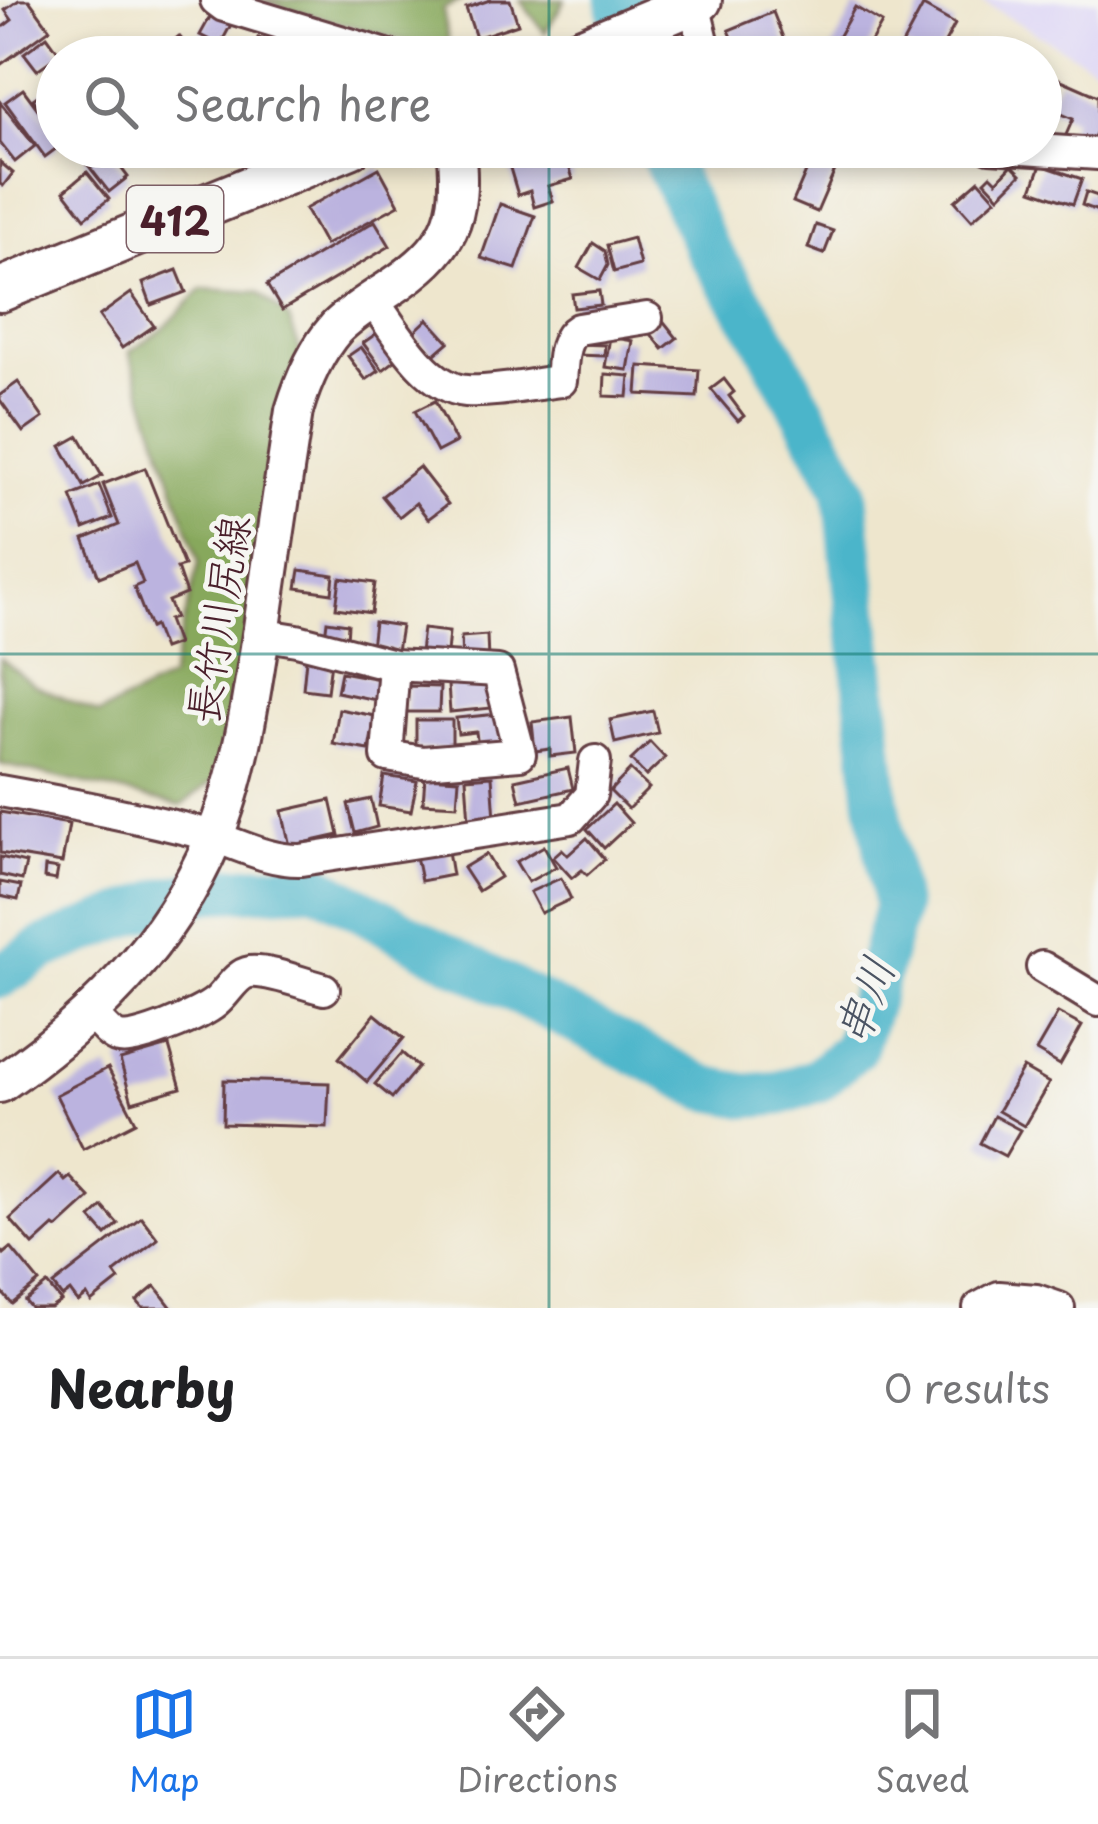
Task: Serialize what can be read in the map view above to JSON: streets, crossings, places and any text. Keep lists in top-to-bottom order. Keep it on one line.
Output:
{"streets":{"highway":["412"],"main road":["長竹川尻線"]},"water":["串川"],"page":{"search":"Search here","heading":["Nearby","0 results"],"nav":["Map","Directions","Saved"]}}
